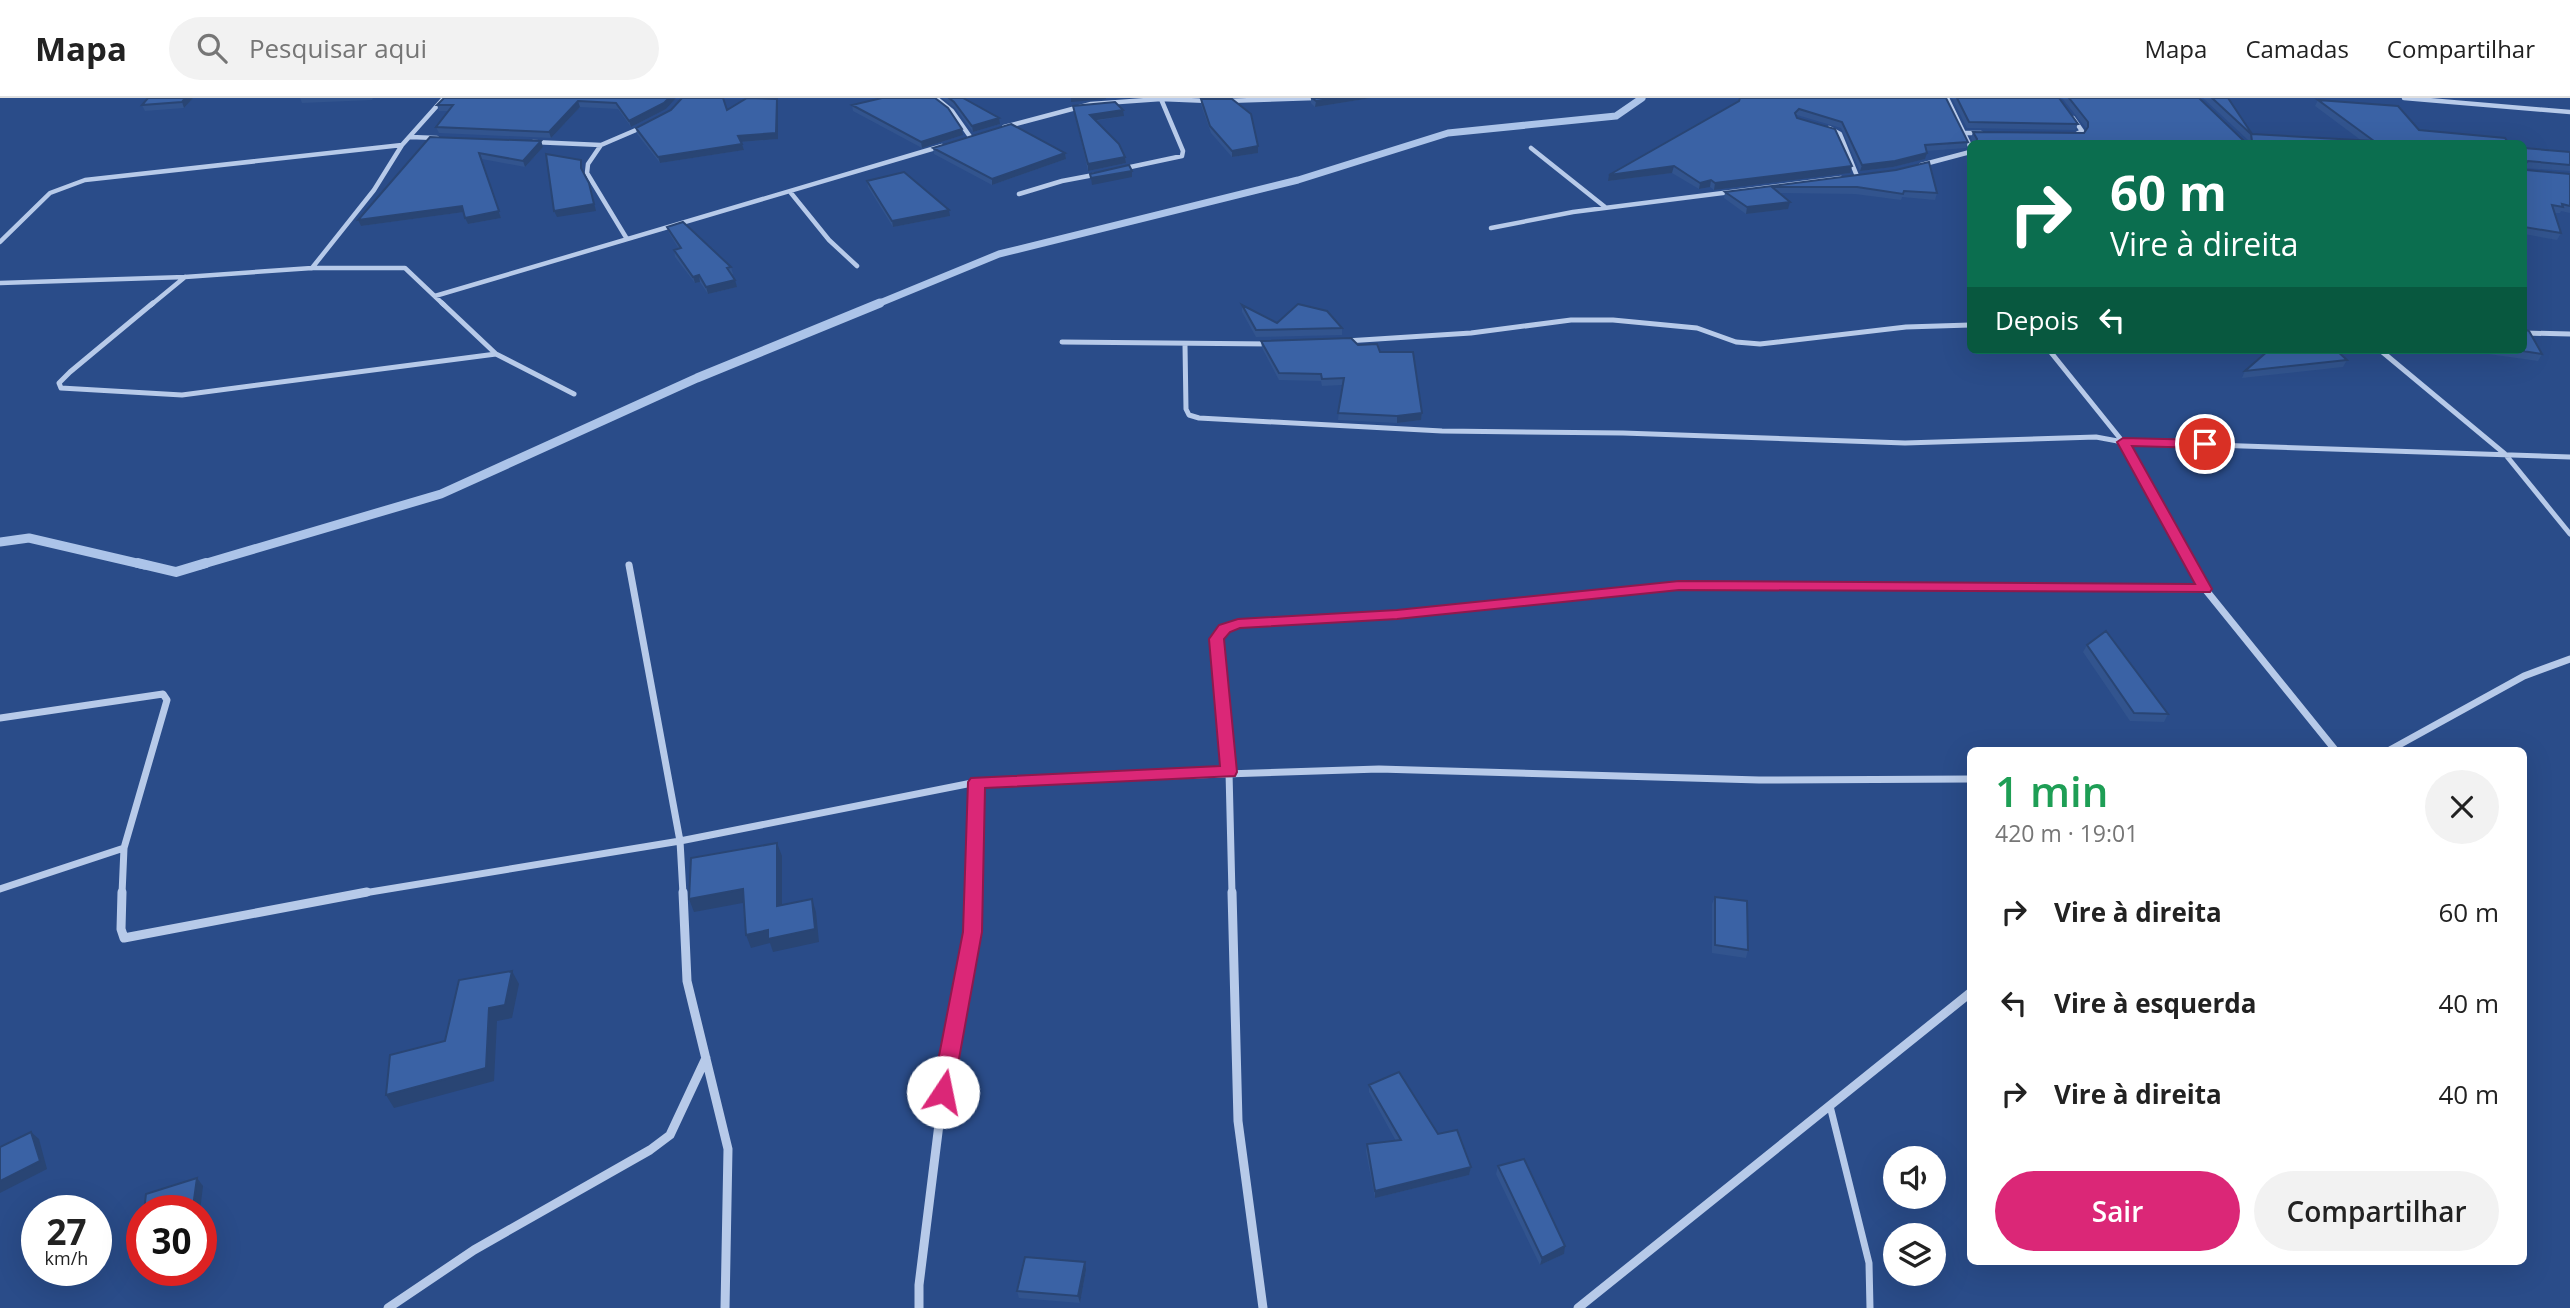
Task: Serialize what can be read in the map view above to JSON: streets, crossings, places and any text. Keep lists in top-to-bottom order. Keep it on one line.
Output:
{"page":{"header":"Mapa","search":"Pesquisar aqui","nav":["Mapa","Camadas","Compartilhar"],"turn":["60 m","Vire à direita"],"then":"Depois","heading":["1 min","420 m · 19:01"],"list":[{"name":"Vire à direita","value":"60 m"},{"name":"Vire à esquerda","value":"40 m"},{"name":"Vire à direita","value":"40 m"}],"buttons":["Sair","Compartilhar"],"speed":"27 km/h","limit":"30"}}
